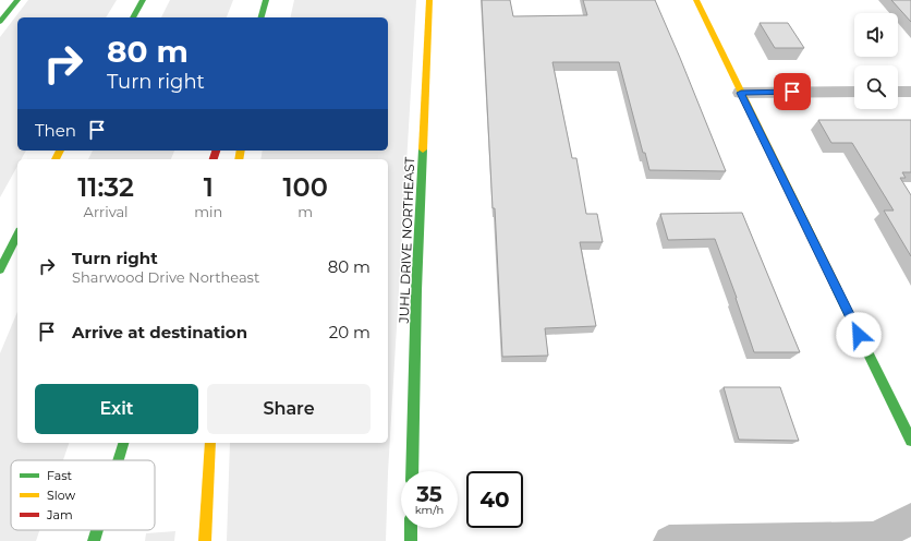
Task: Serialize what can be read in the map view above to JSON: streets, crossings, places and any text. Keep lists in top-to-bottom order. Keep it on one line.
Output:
{"streets":{"main road":["JUHL DRIVE NORTHEAST"]},"legend":["Fast","Slow","Jam"],"page":{"turn":["80 m","Turn right"],"then":"Then","eta":["11:32","Arrival","1","min","100","m"],"list":[{"name":"Turn right","note":"Sharwood Drive Northeast","value":"80 m"},{"name":"Arrive at destination","value":"20 m"}],"buttons":["Exit","Share"],"speed":"35 km/h","limit":"40"}}
